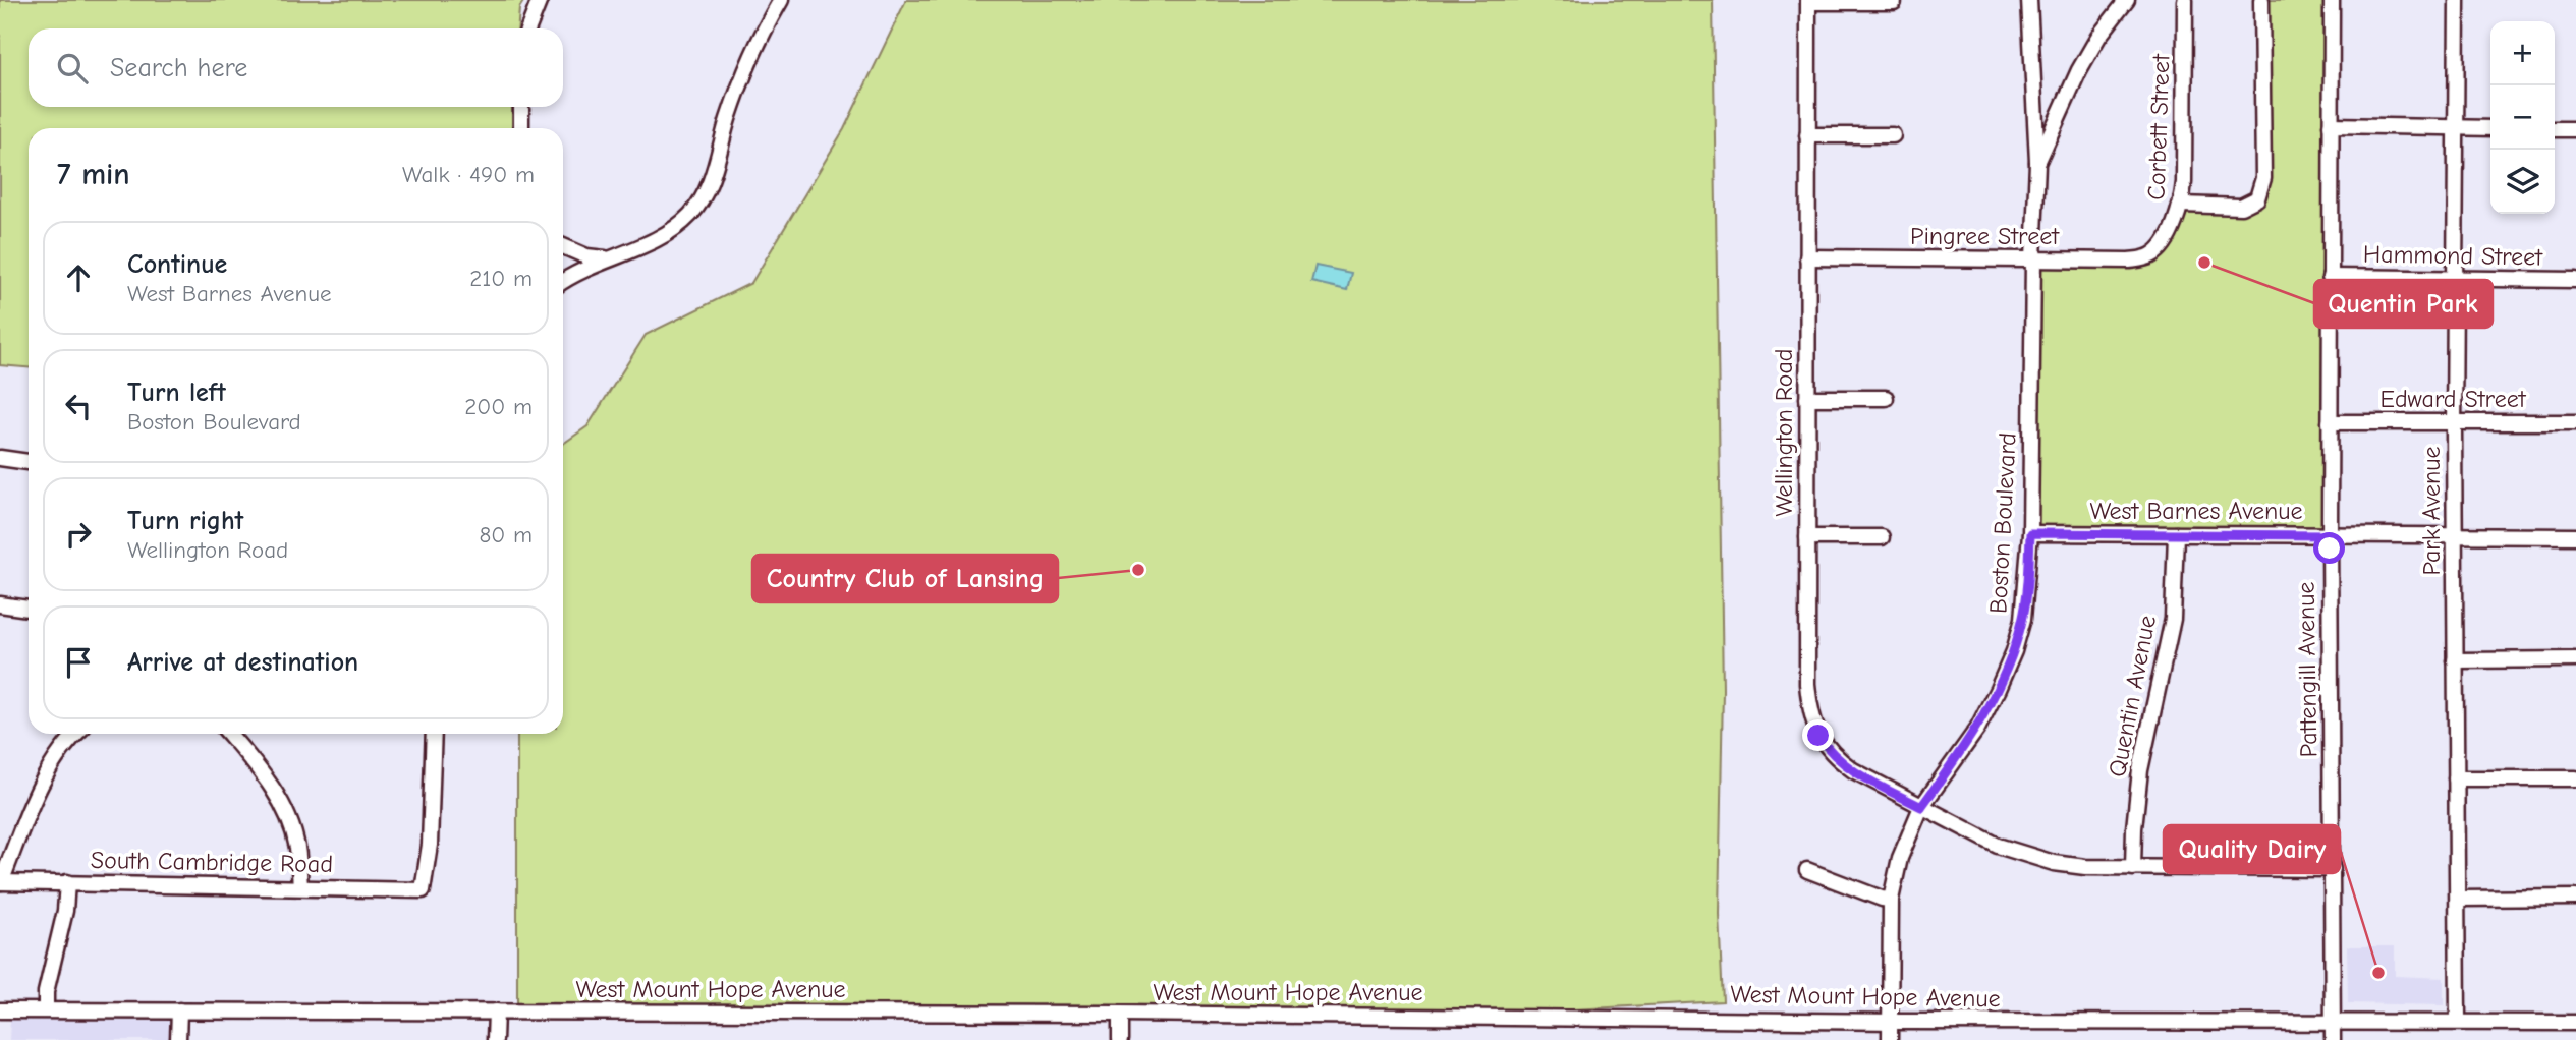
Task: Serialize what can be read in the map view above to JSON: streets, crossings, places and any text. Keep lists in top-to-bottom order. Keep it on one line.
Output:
{"streets":{"street":["Corbett Street","Pingree Street","Hammond Street","Edward Street","Wellington Road","West Barnes Avenue","Park Avenue","Boston Boulevard","Pattengill Avenue","Quentin Avenue","South Cambridge Road","West Mount Hope Avenue"]},"crossings":[["Corbett Street","Pingree Street"],["Pingree Street","Wellington Road"],["Pingree Street","Boston Boulevard"],["Hammond Street","Park Avenue"],["Hammond Street","Pattengill Avenue"],["Edward Street","Park Avenue"],["Edward Street","Pattengill Avenue"],["Wellington Road","Boston Boulevard"],["Wellington Road","Pattengill Avenue"],["Wellington Road","Quentin Avenue"],["West Barnes Avenue","Park Avenue"],["West Barnes Avenue","Boston Boulevard"],["West Barnes Avenue","Pattengill Avenue"],["West Barnes Avenue","Quentin Avenue"],["Park Avenue","West Mount Hope Avenue"],["Boston Boulevard","West Mount Hope Avenue"],["Pattengill Avenue","West Mount Hope Avenue"]],"places":["Quentin Park","Country Club of Lansing","Quality Dairy"],"page":{"map_buttons":["+","−"],"search":"Search here","heading":["7 min","Walk · 490 m"],"list":[["Continue","West Barnes Avenue","210 m"],["Turn left","Boston Boulevard","200 m"],["Turn right","Wellington Road","80 m"],"Arrive at destination"]}}
